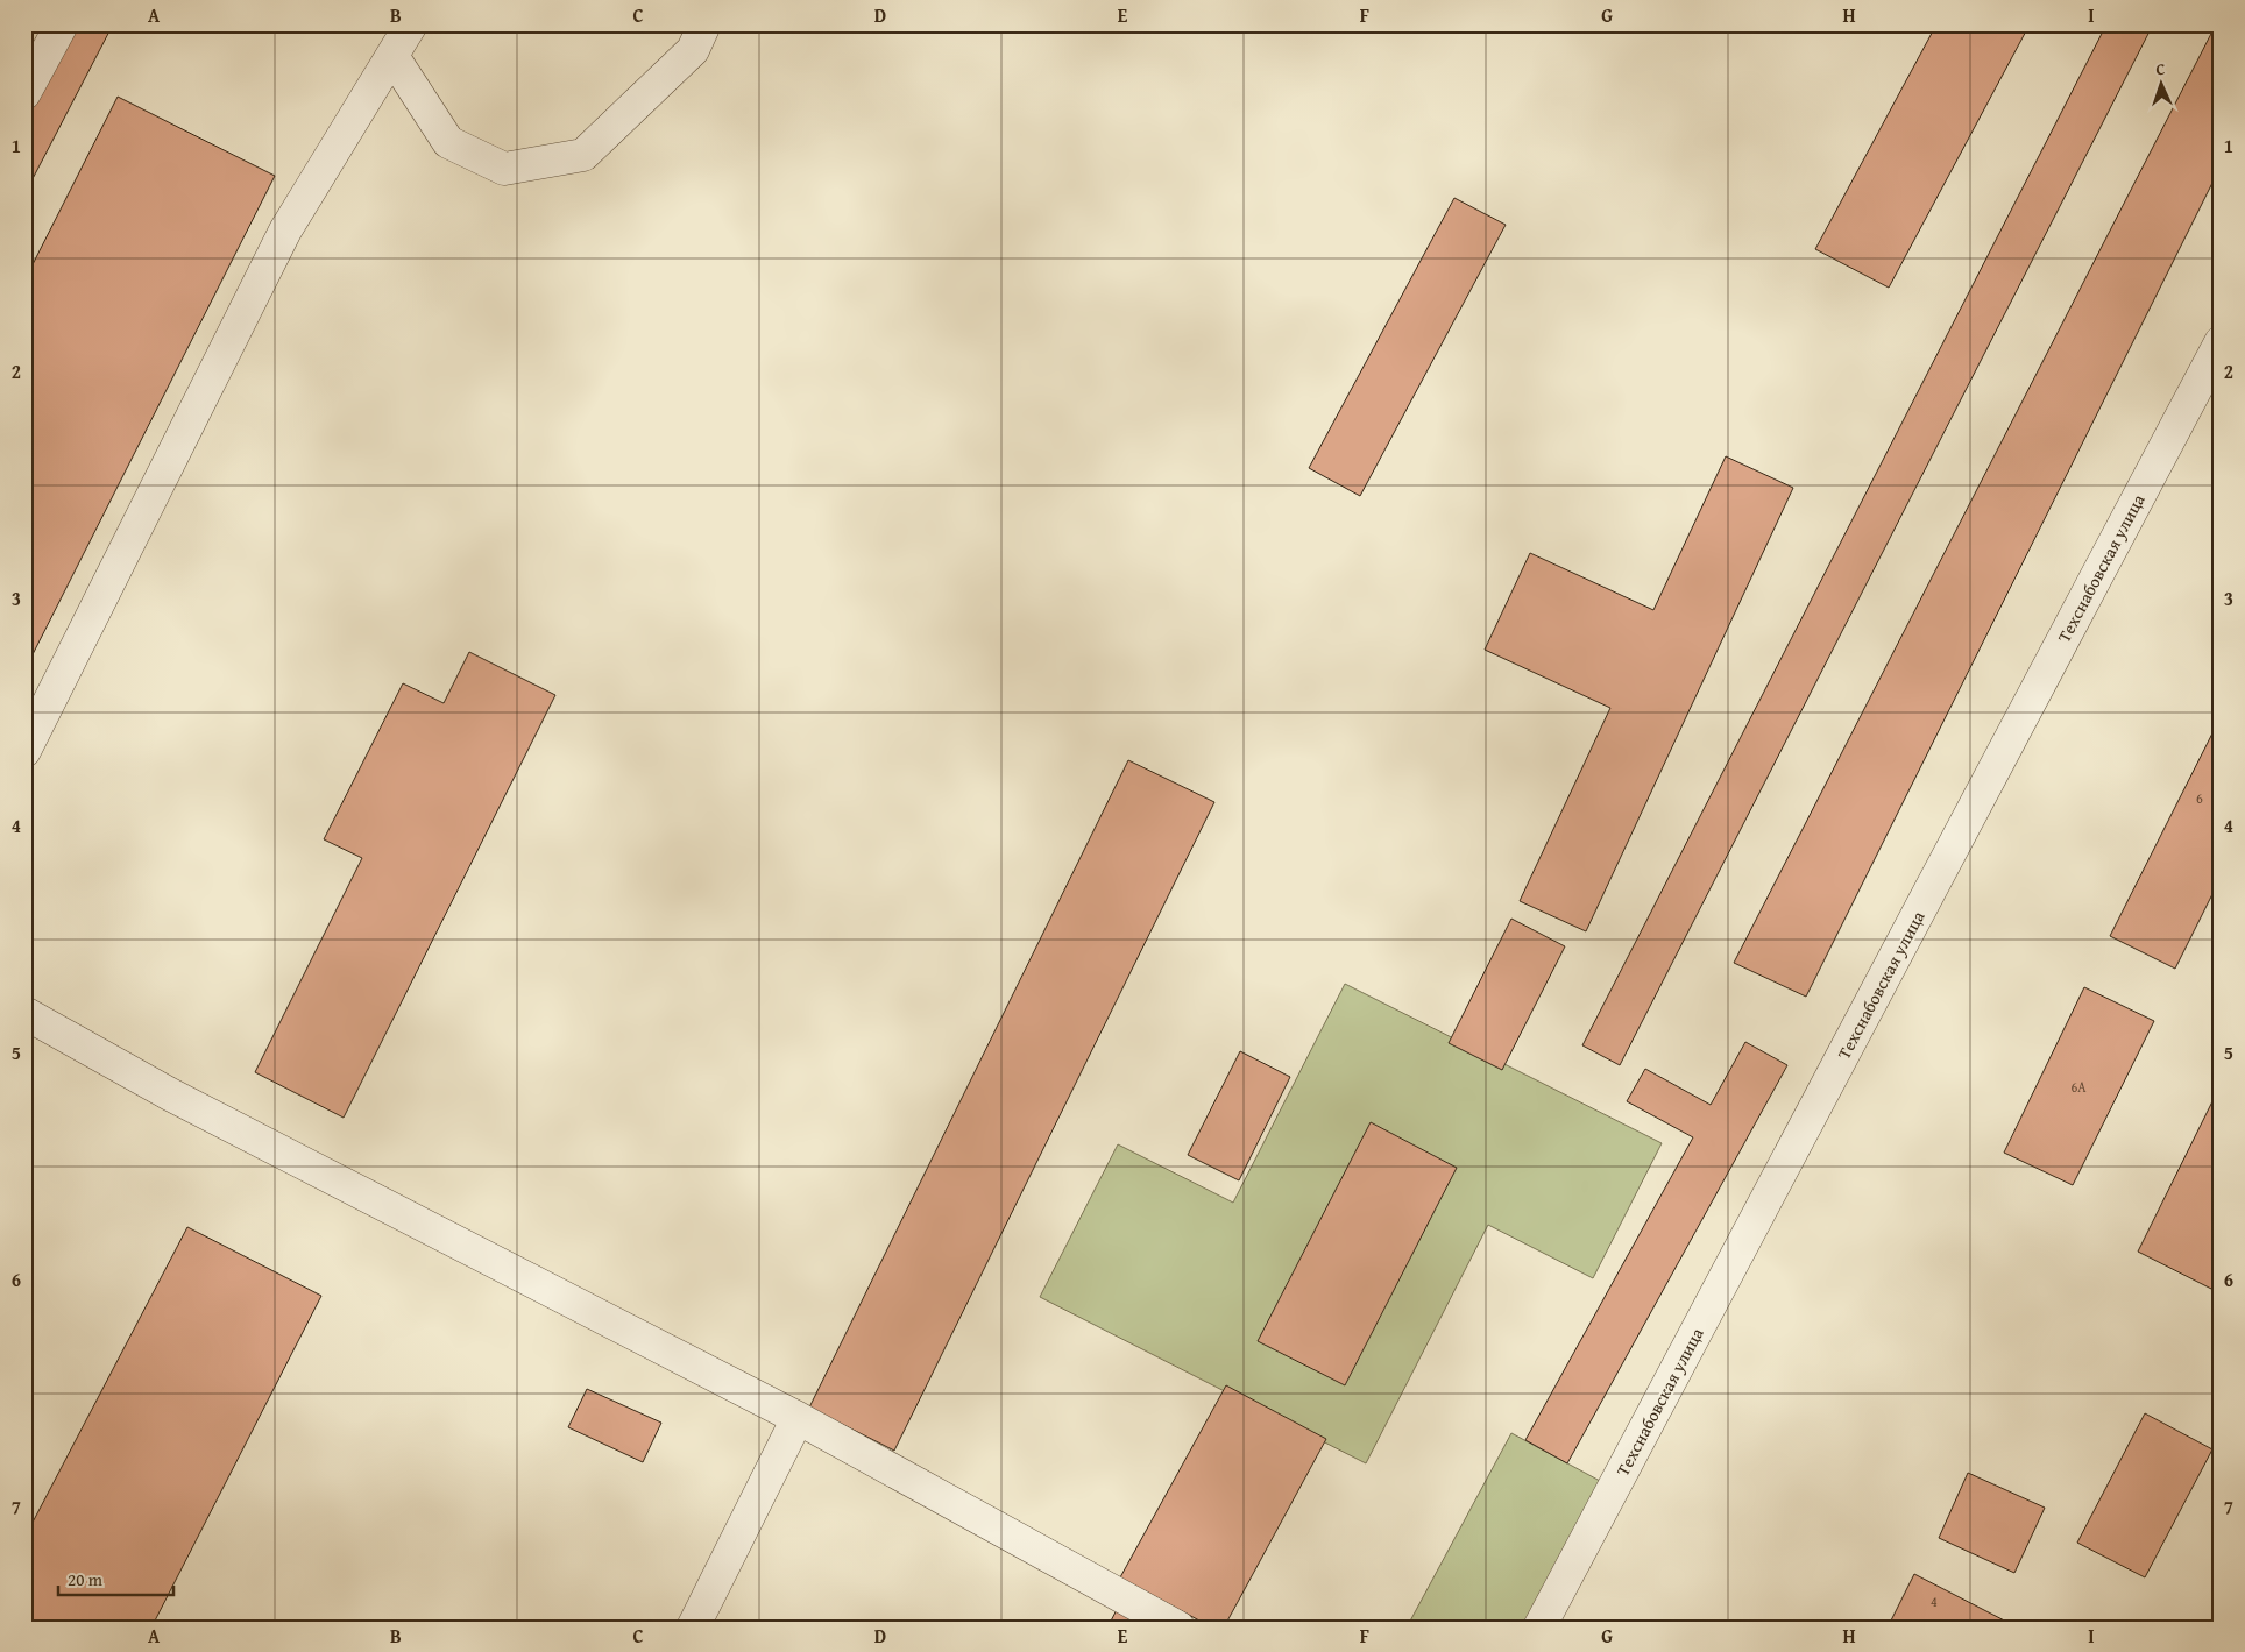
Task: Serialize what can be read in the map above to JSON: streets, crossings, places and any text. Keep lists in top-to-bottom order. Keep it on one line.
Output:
{"streets":{"street":["Техснабовская улица"]},"house_numbers":["6","6А","4"],"scale_bar":"20 m","north":"top","grid":{"columns":["A","B","C","D","E","F","G","H","I"],"rows":["1","2","3","4","5","6","7"]}}
